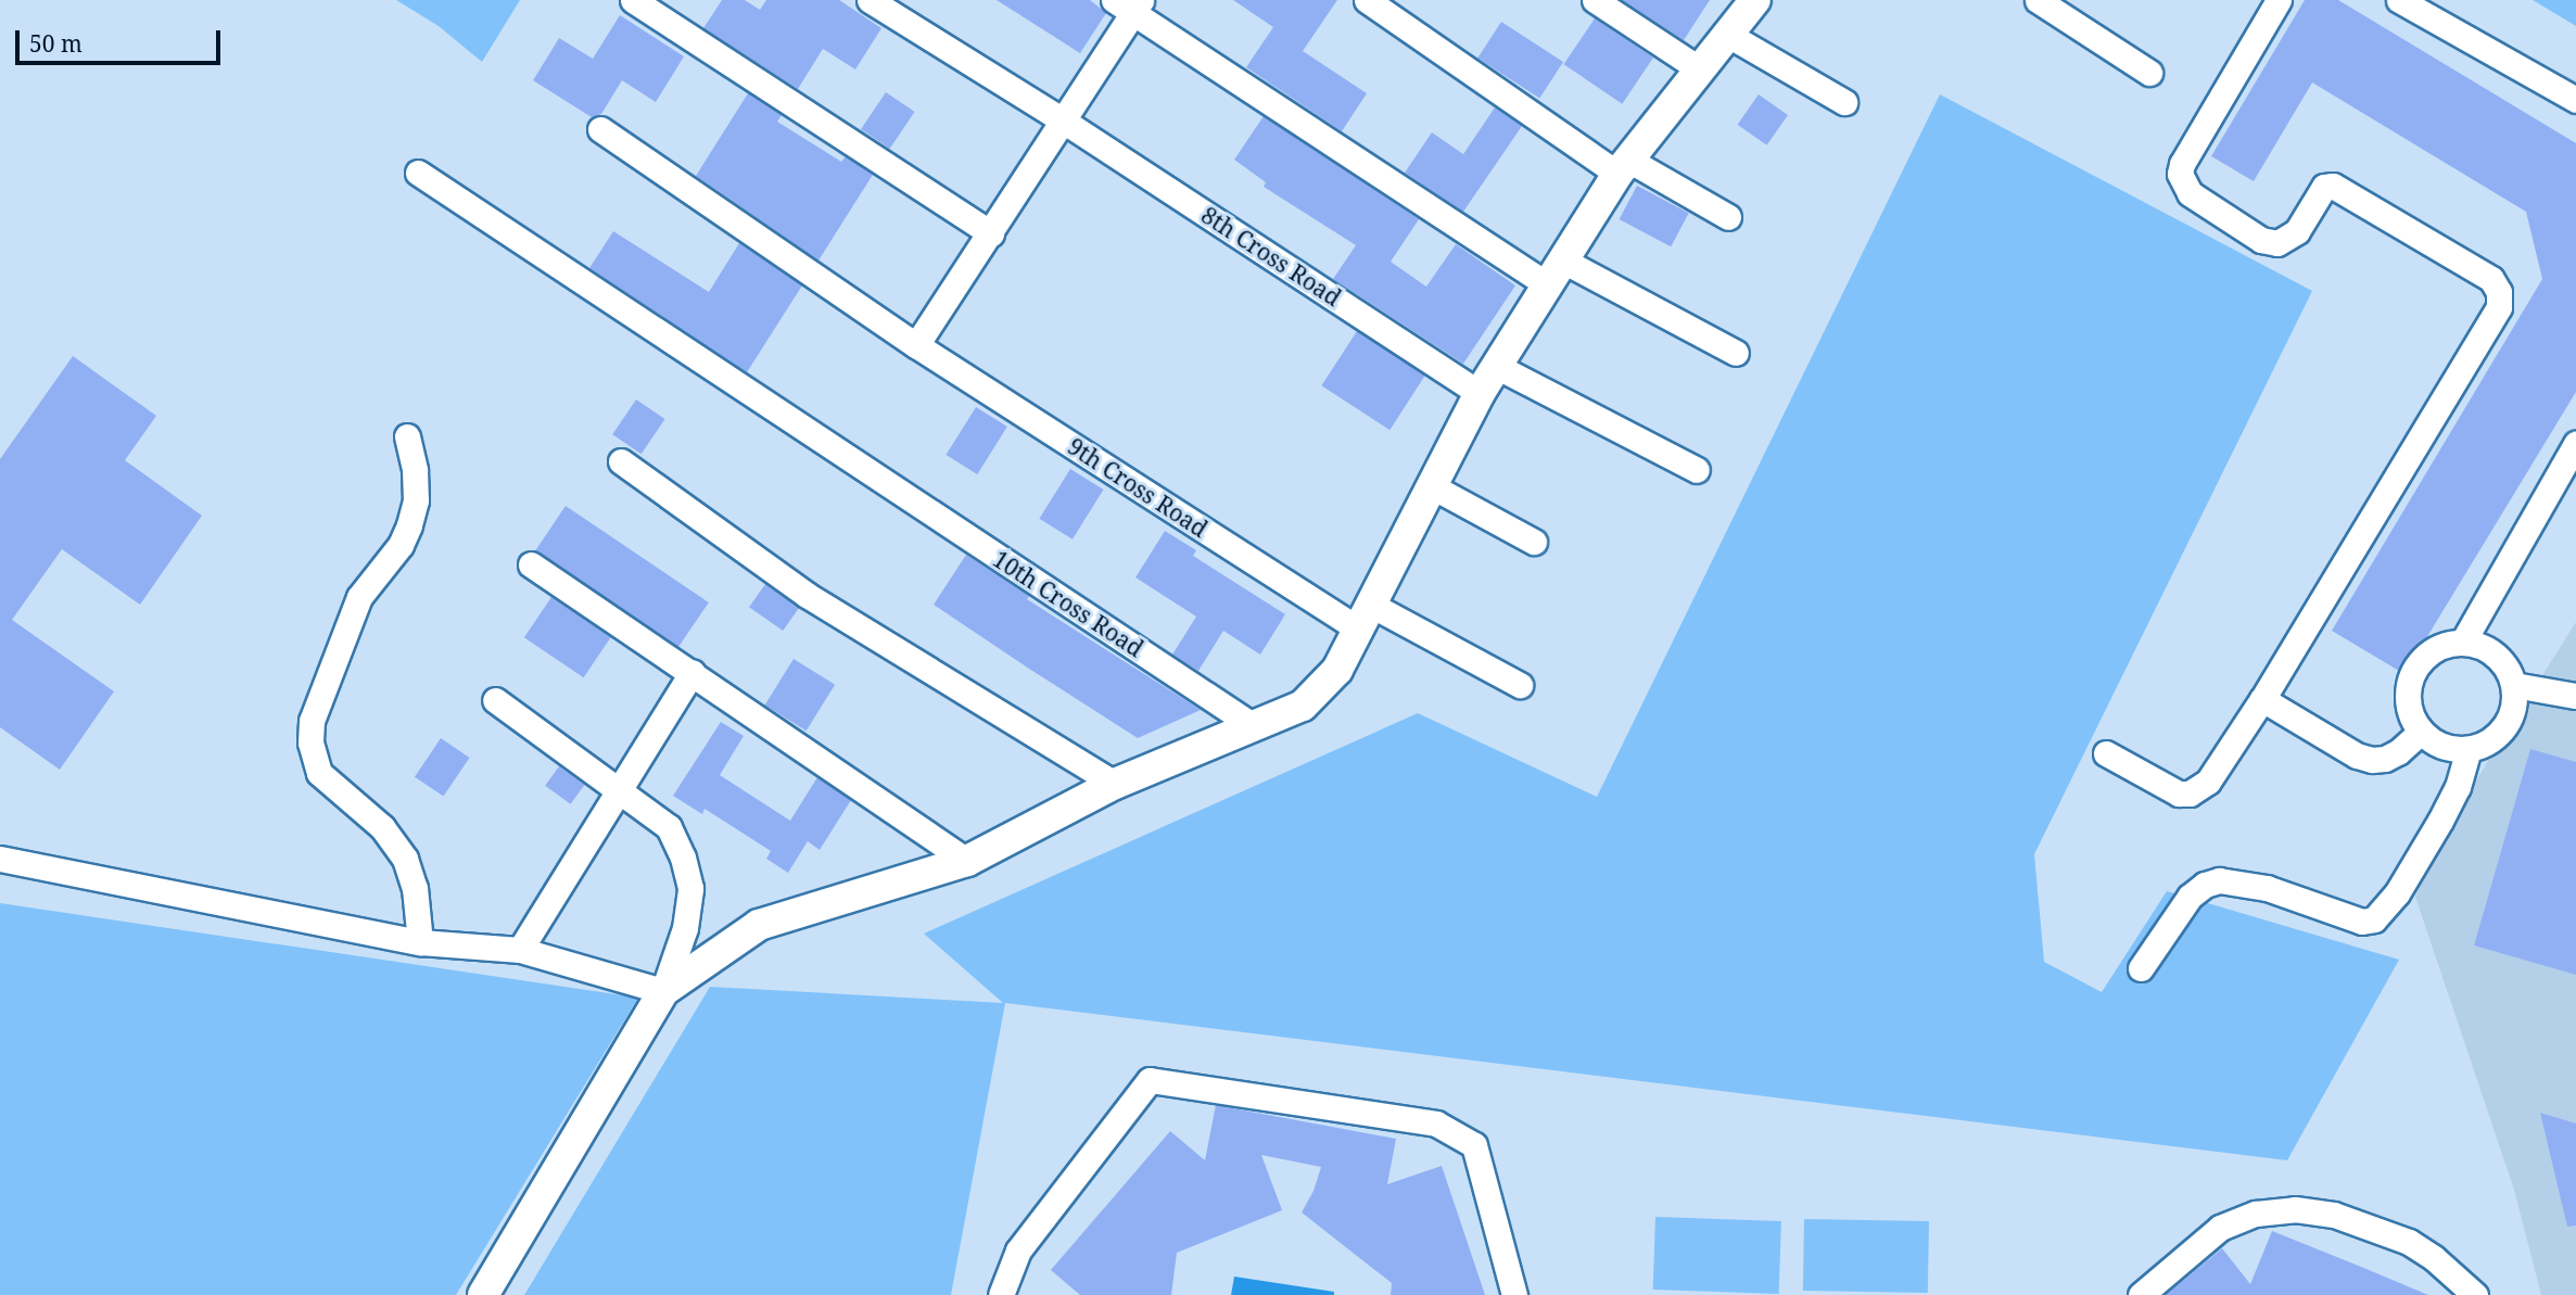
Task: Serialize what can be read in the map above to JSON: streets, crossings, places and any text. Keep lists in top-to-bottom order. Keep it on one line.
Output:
{"streets":{"street":["8th Cross Road","9th Cross Road","10th Cross Road"]},"scale_bar":"50 m"}
